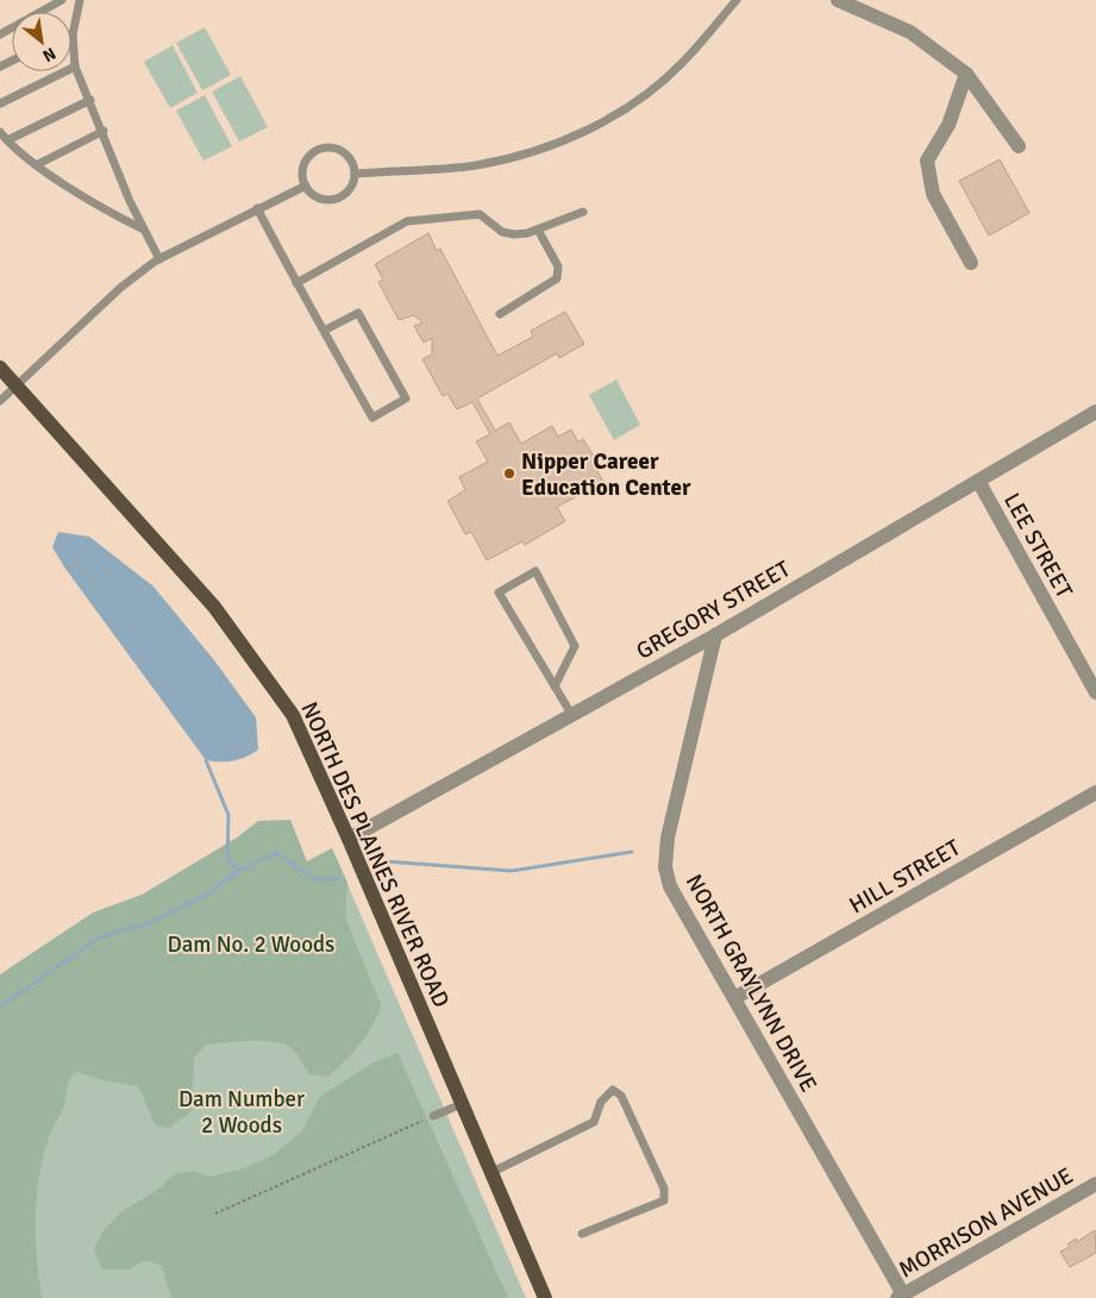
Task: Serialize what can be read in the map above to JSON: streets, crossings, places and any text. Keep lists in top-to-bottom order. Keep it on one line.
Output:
{"streets":{"main road":["NORTH DES PLAINES RIVER ROAD"],"street":["LEE STREET","GREGORY STREET","HILL STREET","NORTH GRAYLYNN DRIVE","MORRISON AVENUE"]},"crossings":[["LEE STREET","GREGORY STREET"],["GREGORY STREET","NORTH DES PLAINES RIVER ROAD"],["GREGORY STREET","NORTH GRAYLYNN DRIVE"],["HILL STREET","NORTH GRAYLYNN DRIVE"],["NORTH GRAYLYNN DRIVE","MORRISON AVENUE"]],"parks":["Dam No. 2 Woods","Dam Number 2 Woods"],"places":["Nipper Career Education Center"],"north":"bottom right"}
